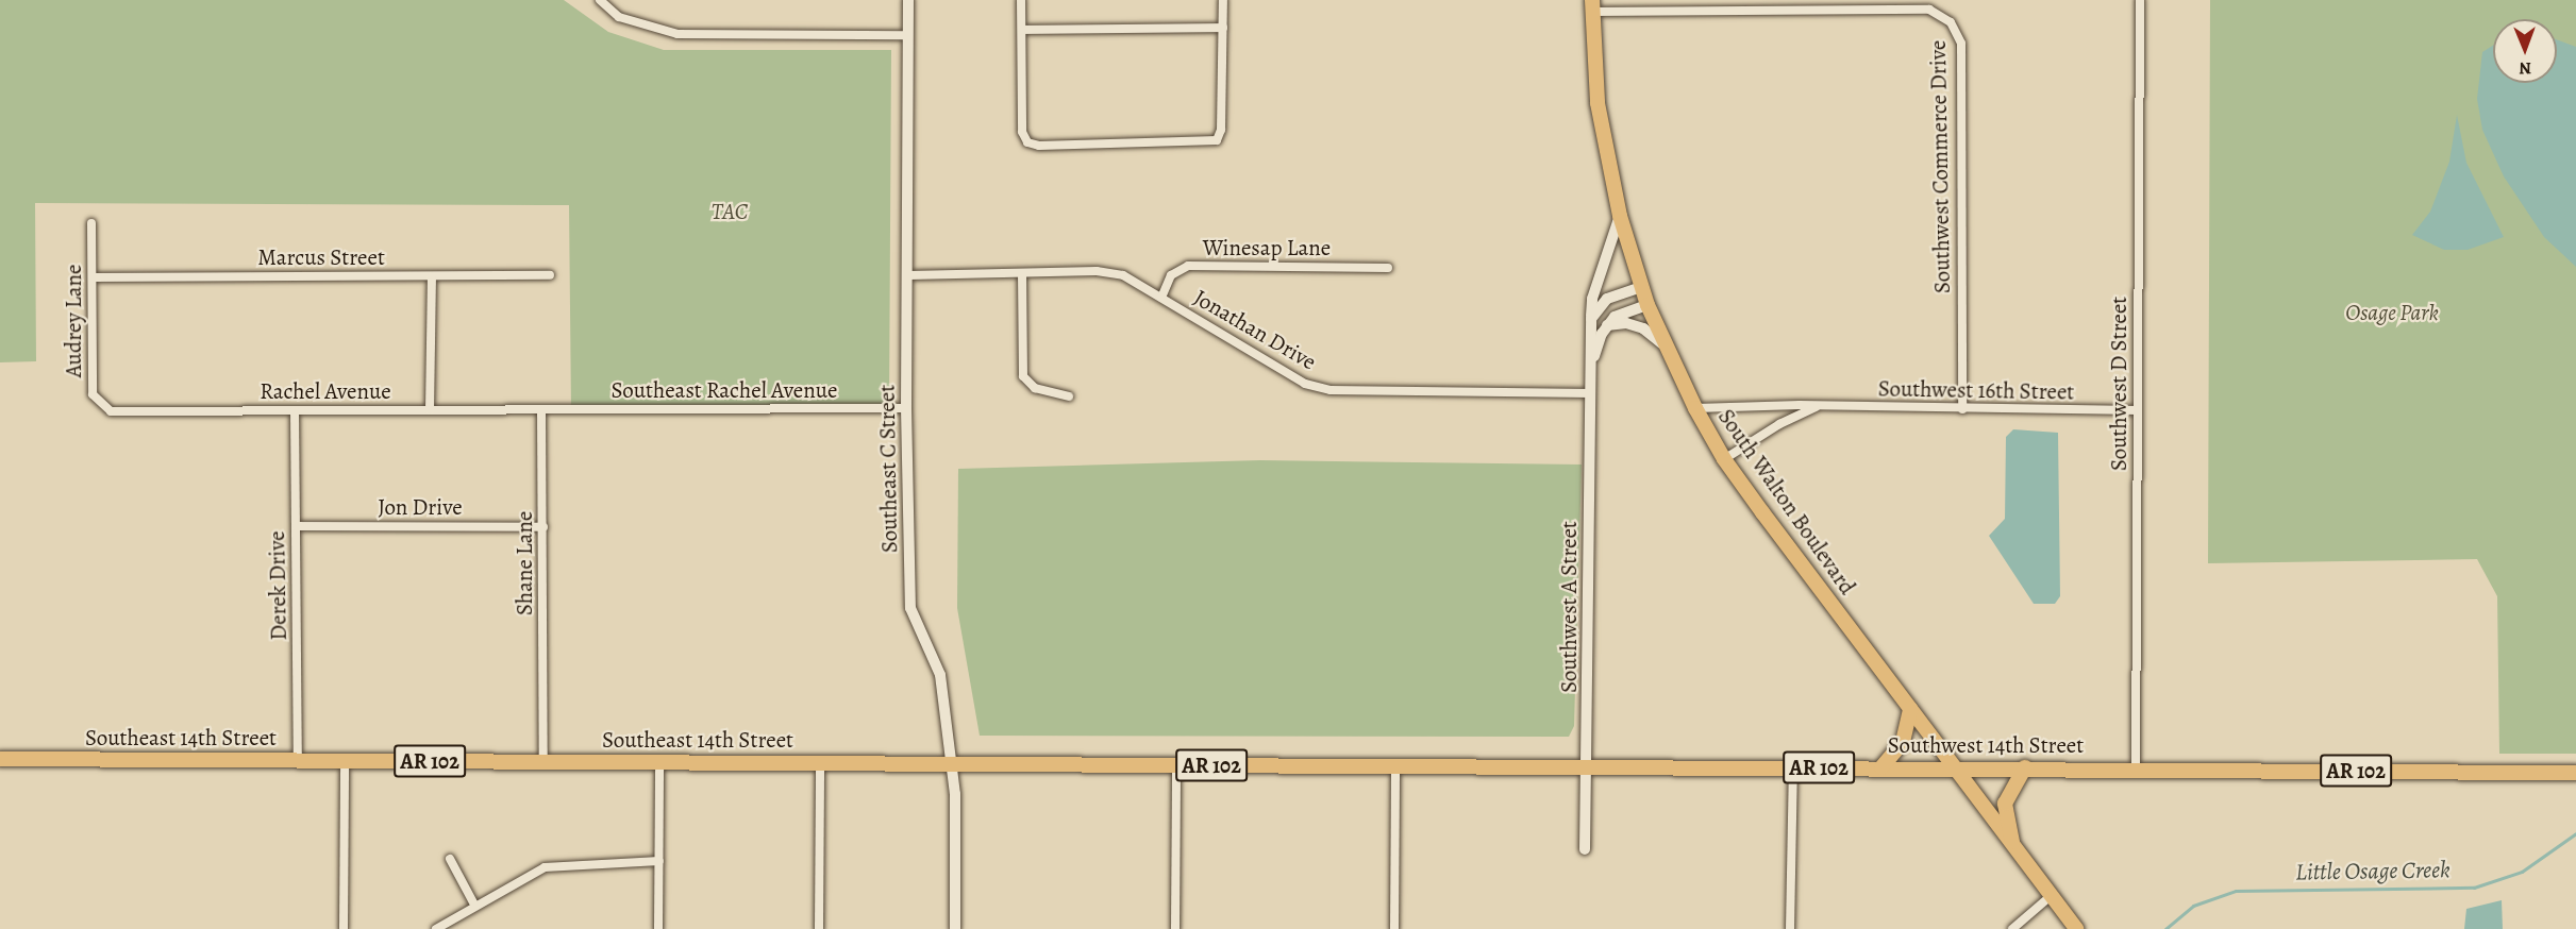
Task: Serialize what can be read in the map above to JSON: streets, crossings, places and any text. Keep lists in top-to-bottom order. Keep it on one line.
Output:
{"streets":{"main road":["South Walton Boulevard","Southeast 14th Street","Southwest 14th Street","AR 102"],"street":["Southwest Commerce Drive","Winesap Lane","Marcus Street","Audrey Lane","Jonathan Drive","Southwest D Street","Southeast Rachel Avenue","Southwest 16th Street","Rachel Avenue","Southeast C Street","Jon Drive","Shane Lane","Derek Drive","Southwest A Street"]},"crossings":[["Southwest Commerce Drive","Southwest 16th Street"],["Southwest Commerce Drive","South Walton Boulevard"],["Winesap Lane","Jonathan Drive"],["Marcus Street","Audrey Lane"],["Audrey Lane","Rachel Avenue"],["Jonathan Drive","Southeast C Street"],["Jonathan Drive","Southwest A Street"],["Southwest D Street","Southwest 16th Street"],["Southwest D Street","Southwest 14th Street"],["Southeast Rachel Avenue","Rachel Avenue"],["Southeast Rachel Avenue","Southeast C Street"],["Southeast Rachel Avenue","Shane Lane"],["Southwest 16th Street","South Walton Boulevard"],["Rachel Avenue","Shane Lane"],["Rachel Avenue","Derek Drive"],["Southeast C Street","Southeast 14th Street"],["South Walton Boulevard","Southwest A Street"],["South Walton Boulevard","Southwest 14th Street"],["Jon Drive","Shane Lane"],["Jon Drive","Derek Drive"],["Shane Lane","Southeast 14th Street"],["Derek Drive","Southeast 14th Street"],["Southwest A Street","Southwest 14th Street"],["Southeast 14th Street","Southwest 14th Street"]],"water":["Little Osage Creek"],"parks":["TAC","Osage Park"],"north":"bottom"}
